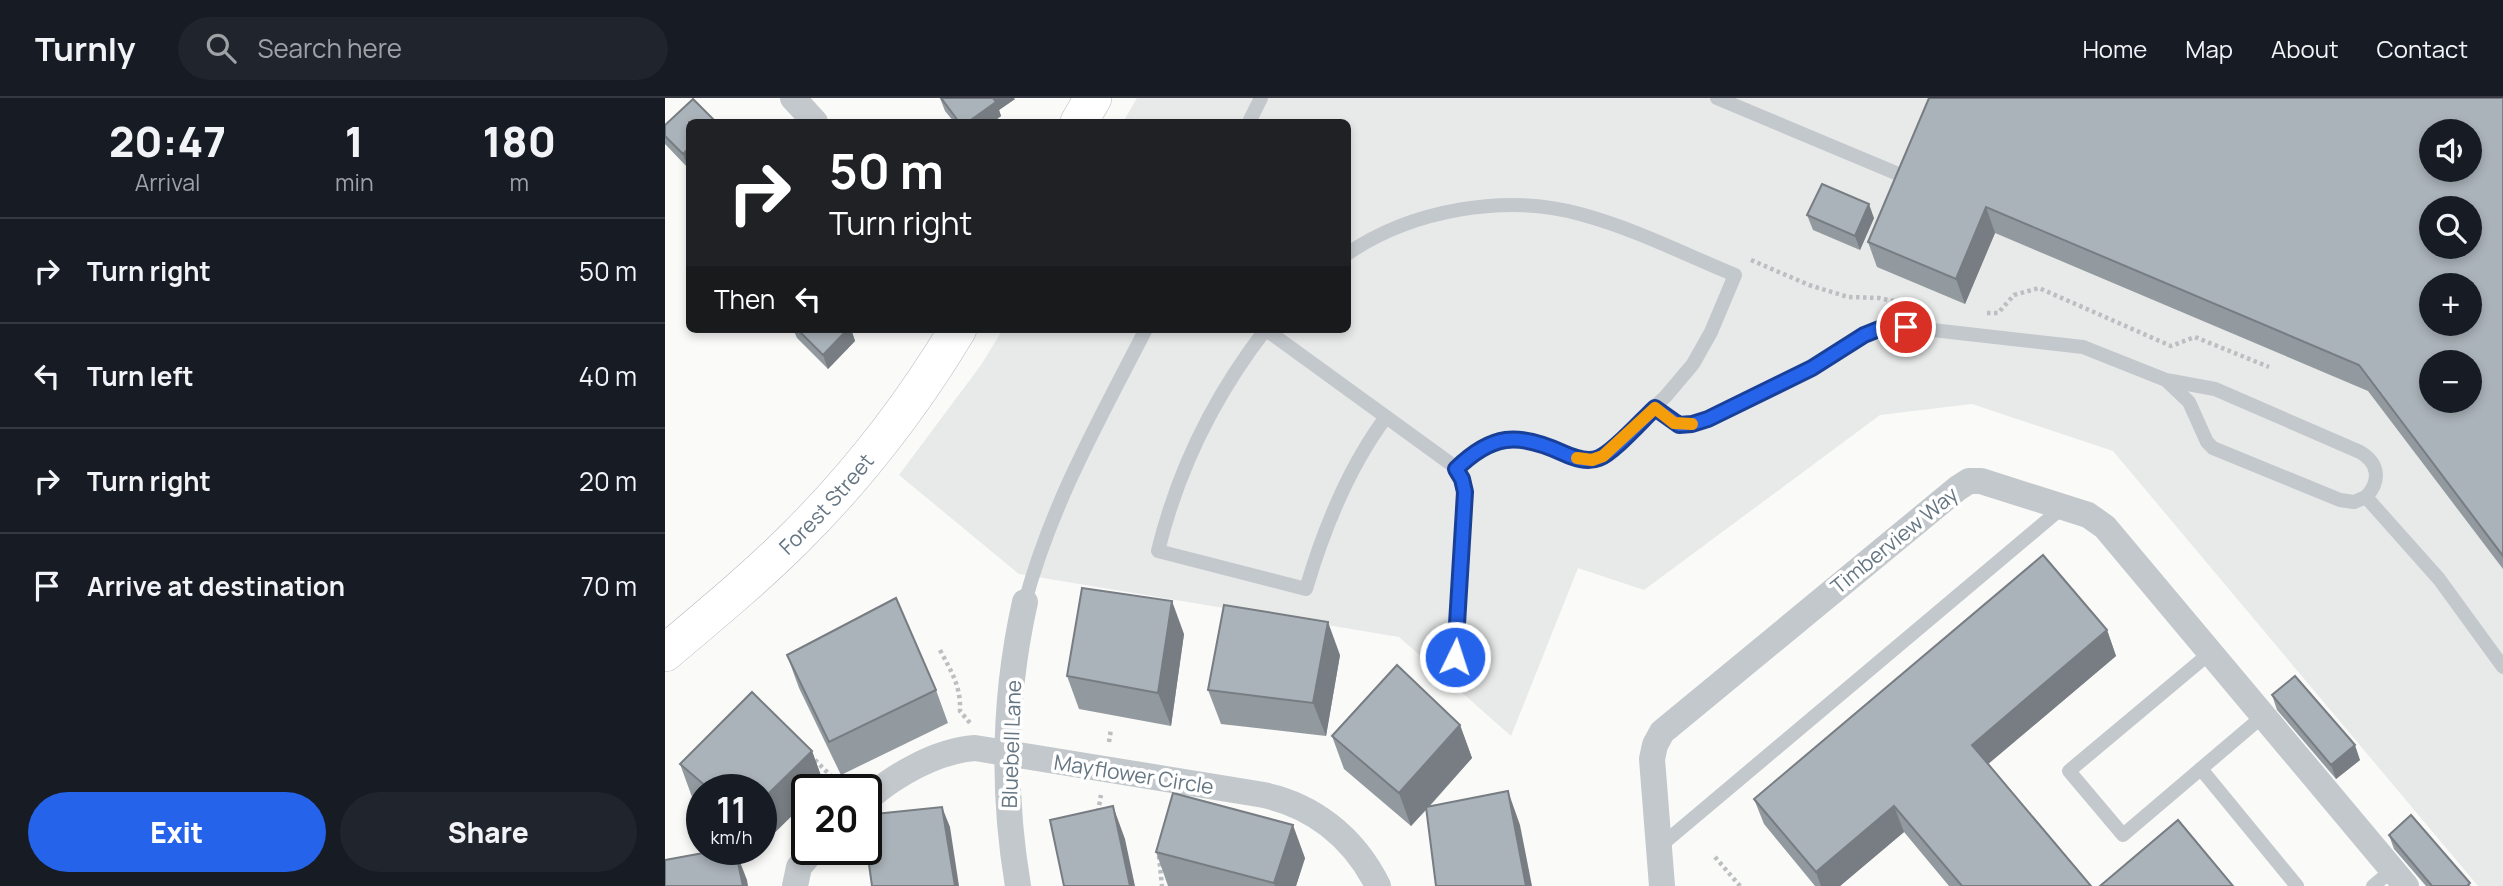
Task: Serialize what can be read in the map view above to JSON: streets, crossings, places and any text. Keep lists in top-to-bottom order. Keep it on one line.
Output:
{"streets":{"main road":["Forest Street"],"street":["Timberview Way","Bluebell Lane","Mayflower Circle"]},"crossings":[["Bluebell Lane","Mayflower Circle"]],"page":{"header":"Turnly","search":"Search here","nav":["Home","Map","About","Contact"],"eta":["20:47","Arrival","1","min","180","m"],"map_buttons":["+","−"],"turn":["50 m","Turn right"],"list":[{"name":"Turn right","value":"50 m"},{"name":"Turn left","value":"40 m"},{"name":"Turn right","value":"20 m"},{"name":"Arrive at destination","value":"70 m"}],"then":"Then","speed":"11 km/h","limit":"20","buttons":["Exit","Share"]}}
